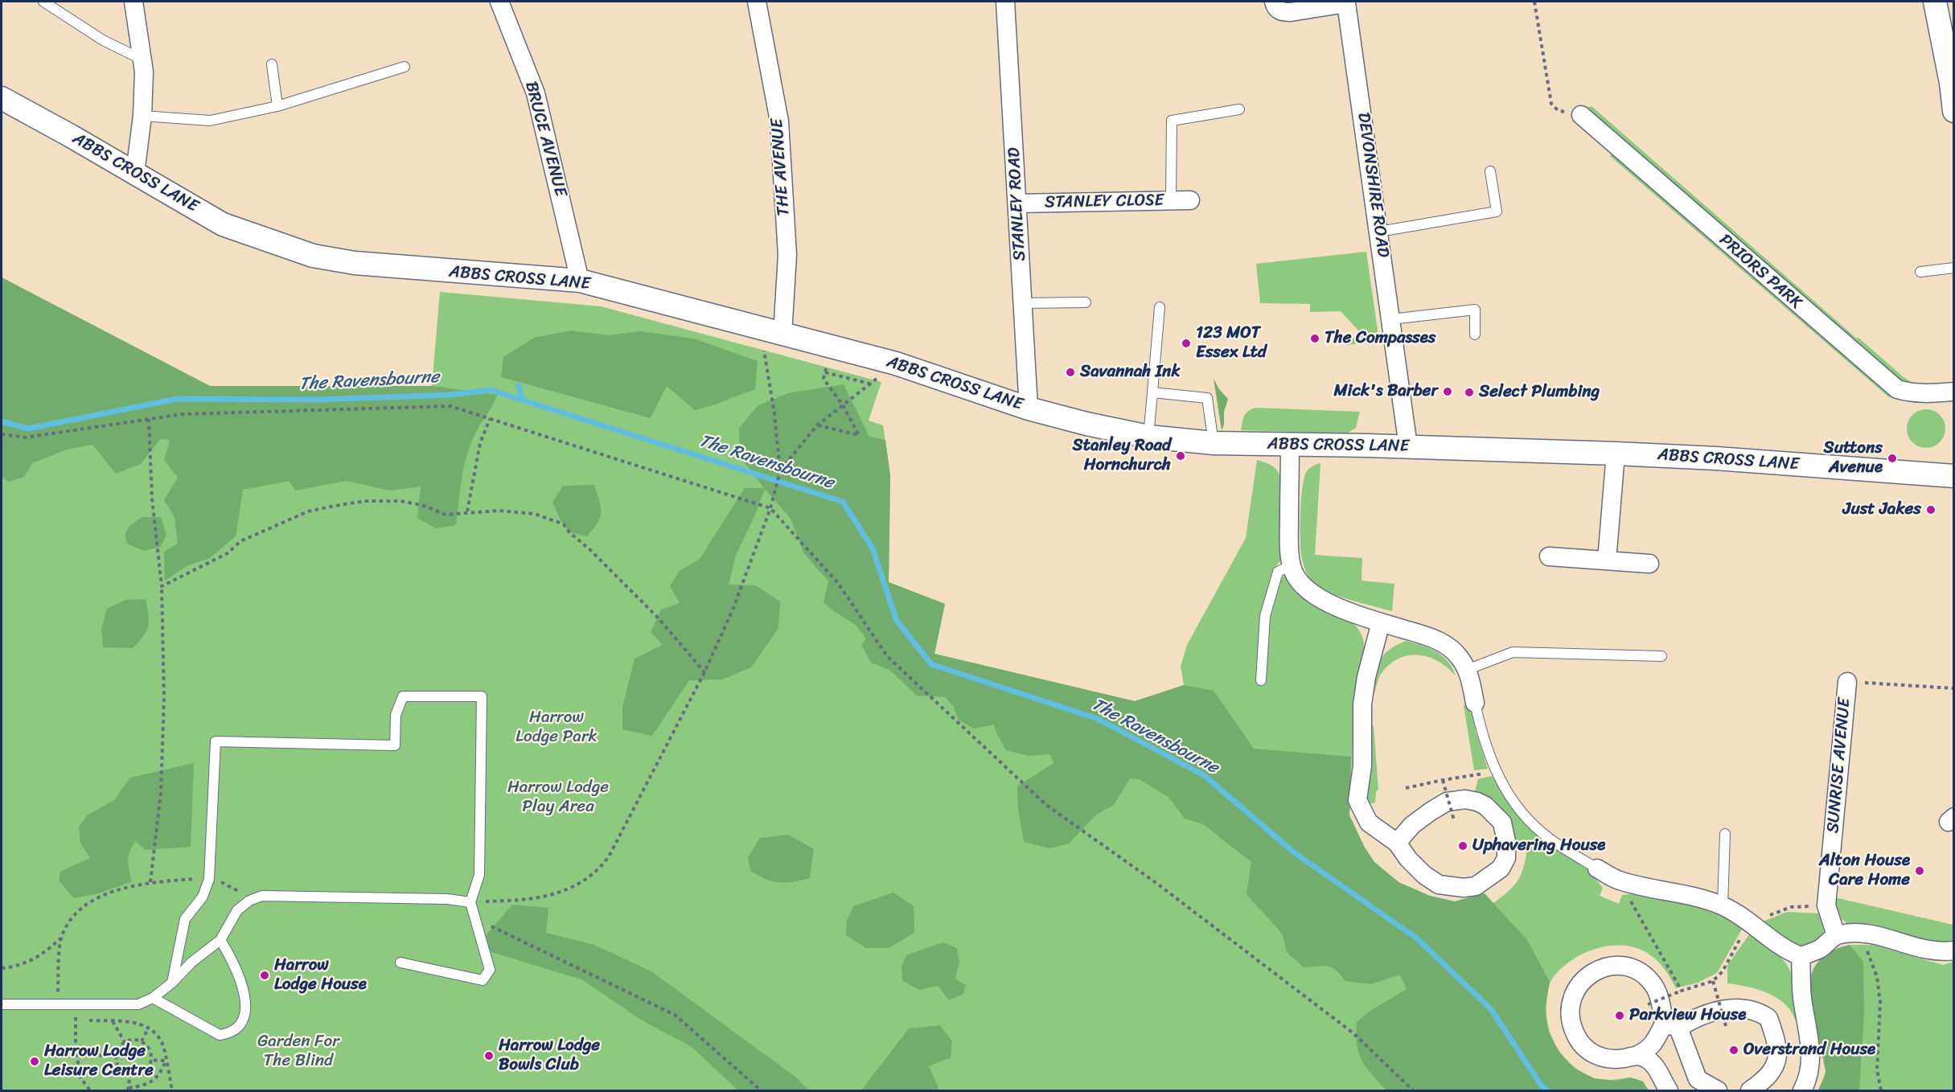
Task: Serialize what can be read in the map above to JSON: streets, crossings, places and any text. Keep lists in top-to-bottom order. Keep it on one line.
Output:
{"streets":{"street":["BRUCE AVENUE","THE AVENUE","ABBS CROSS LANE","DEVONSHIRE ROAD","STANLEY CLOSE","STANLEY ROAD","PRIORS PARK","SUNRISE AVENUE"]},"crossings":[["BRUCE AVENUE","ABBS CROSS LANE"],["THE AVENUE","ABBS CROSS LANE"],["ABBS CROSS LANE","DEVONSHIRE ROAD"],["ABBS CROSS LANE","STANLEY ROAD"],["STANLEY CLOSE","STANLEY ROAD"]],"water":["The Ravensbourne"],"parks":["Harrow Lodge Park","Harrow Lodge Play Area","Garden For The Blind"],"places":["The Compasses","123 MOT Essex Ltd","Savannah Ink","Mick's Barber","Select Plumbing","Stanley Road Hornchurch","Suttons Avenue","Just Jakes","Uphavering House","Alton House Care Home","Harrow Lodge House","Parkview House","Overstrand House","Harrow Lodge Bowls Club","Harrow Lodge Leisure Centre"]}
